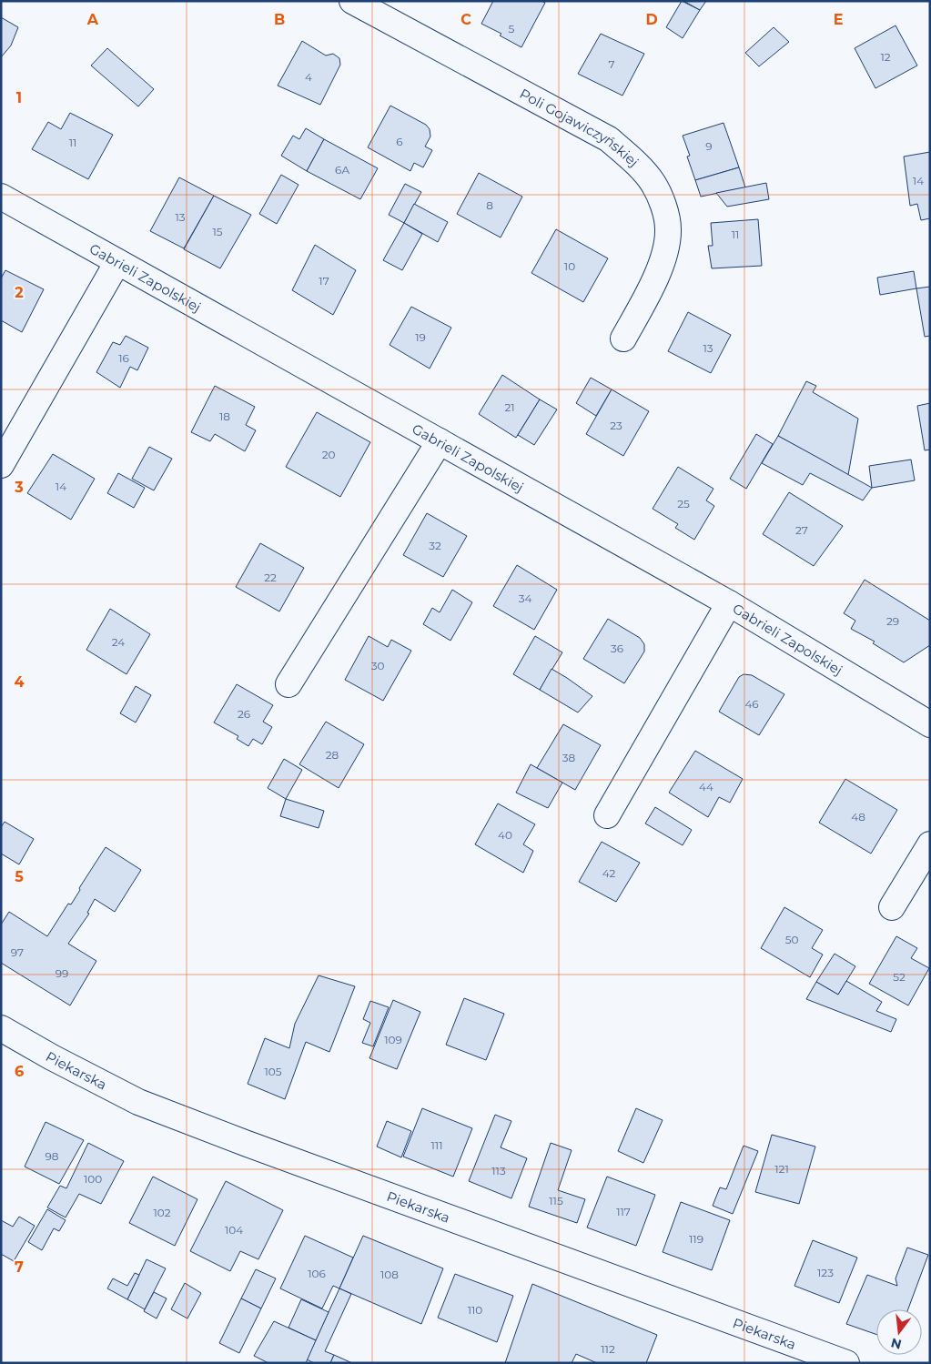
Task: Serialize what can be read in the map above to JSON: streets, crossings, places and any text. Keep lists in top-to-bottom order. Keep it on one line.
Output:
{"streets":{"street":["Poli Gojawiczyńskiej","Gabrieli Zapolskiej","Piekarska"]},"house_numbers":["5","12","7","4","6","11","9","6A","14","8","13","15","11","10","17","19","13","16","21","18","23","20","14","25","27","32","22","34","29","24","36","30","46","26","28","38","44","48","40","42","50","97","99","52","109","105","111","98","121","113","100","115","117","102","104","119","123","106","108","110","112"],"north":"bottom","grid":{"columns":["A","B","C","D","E"],"rows":["1","2","3","4","5","6","7"]}}
